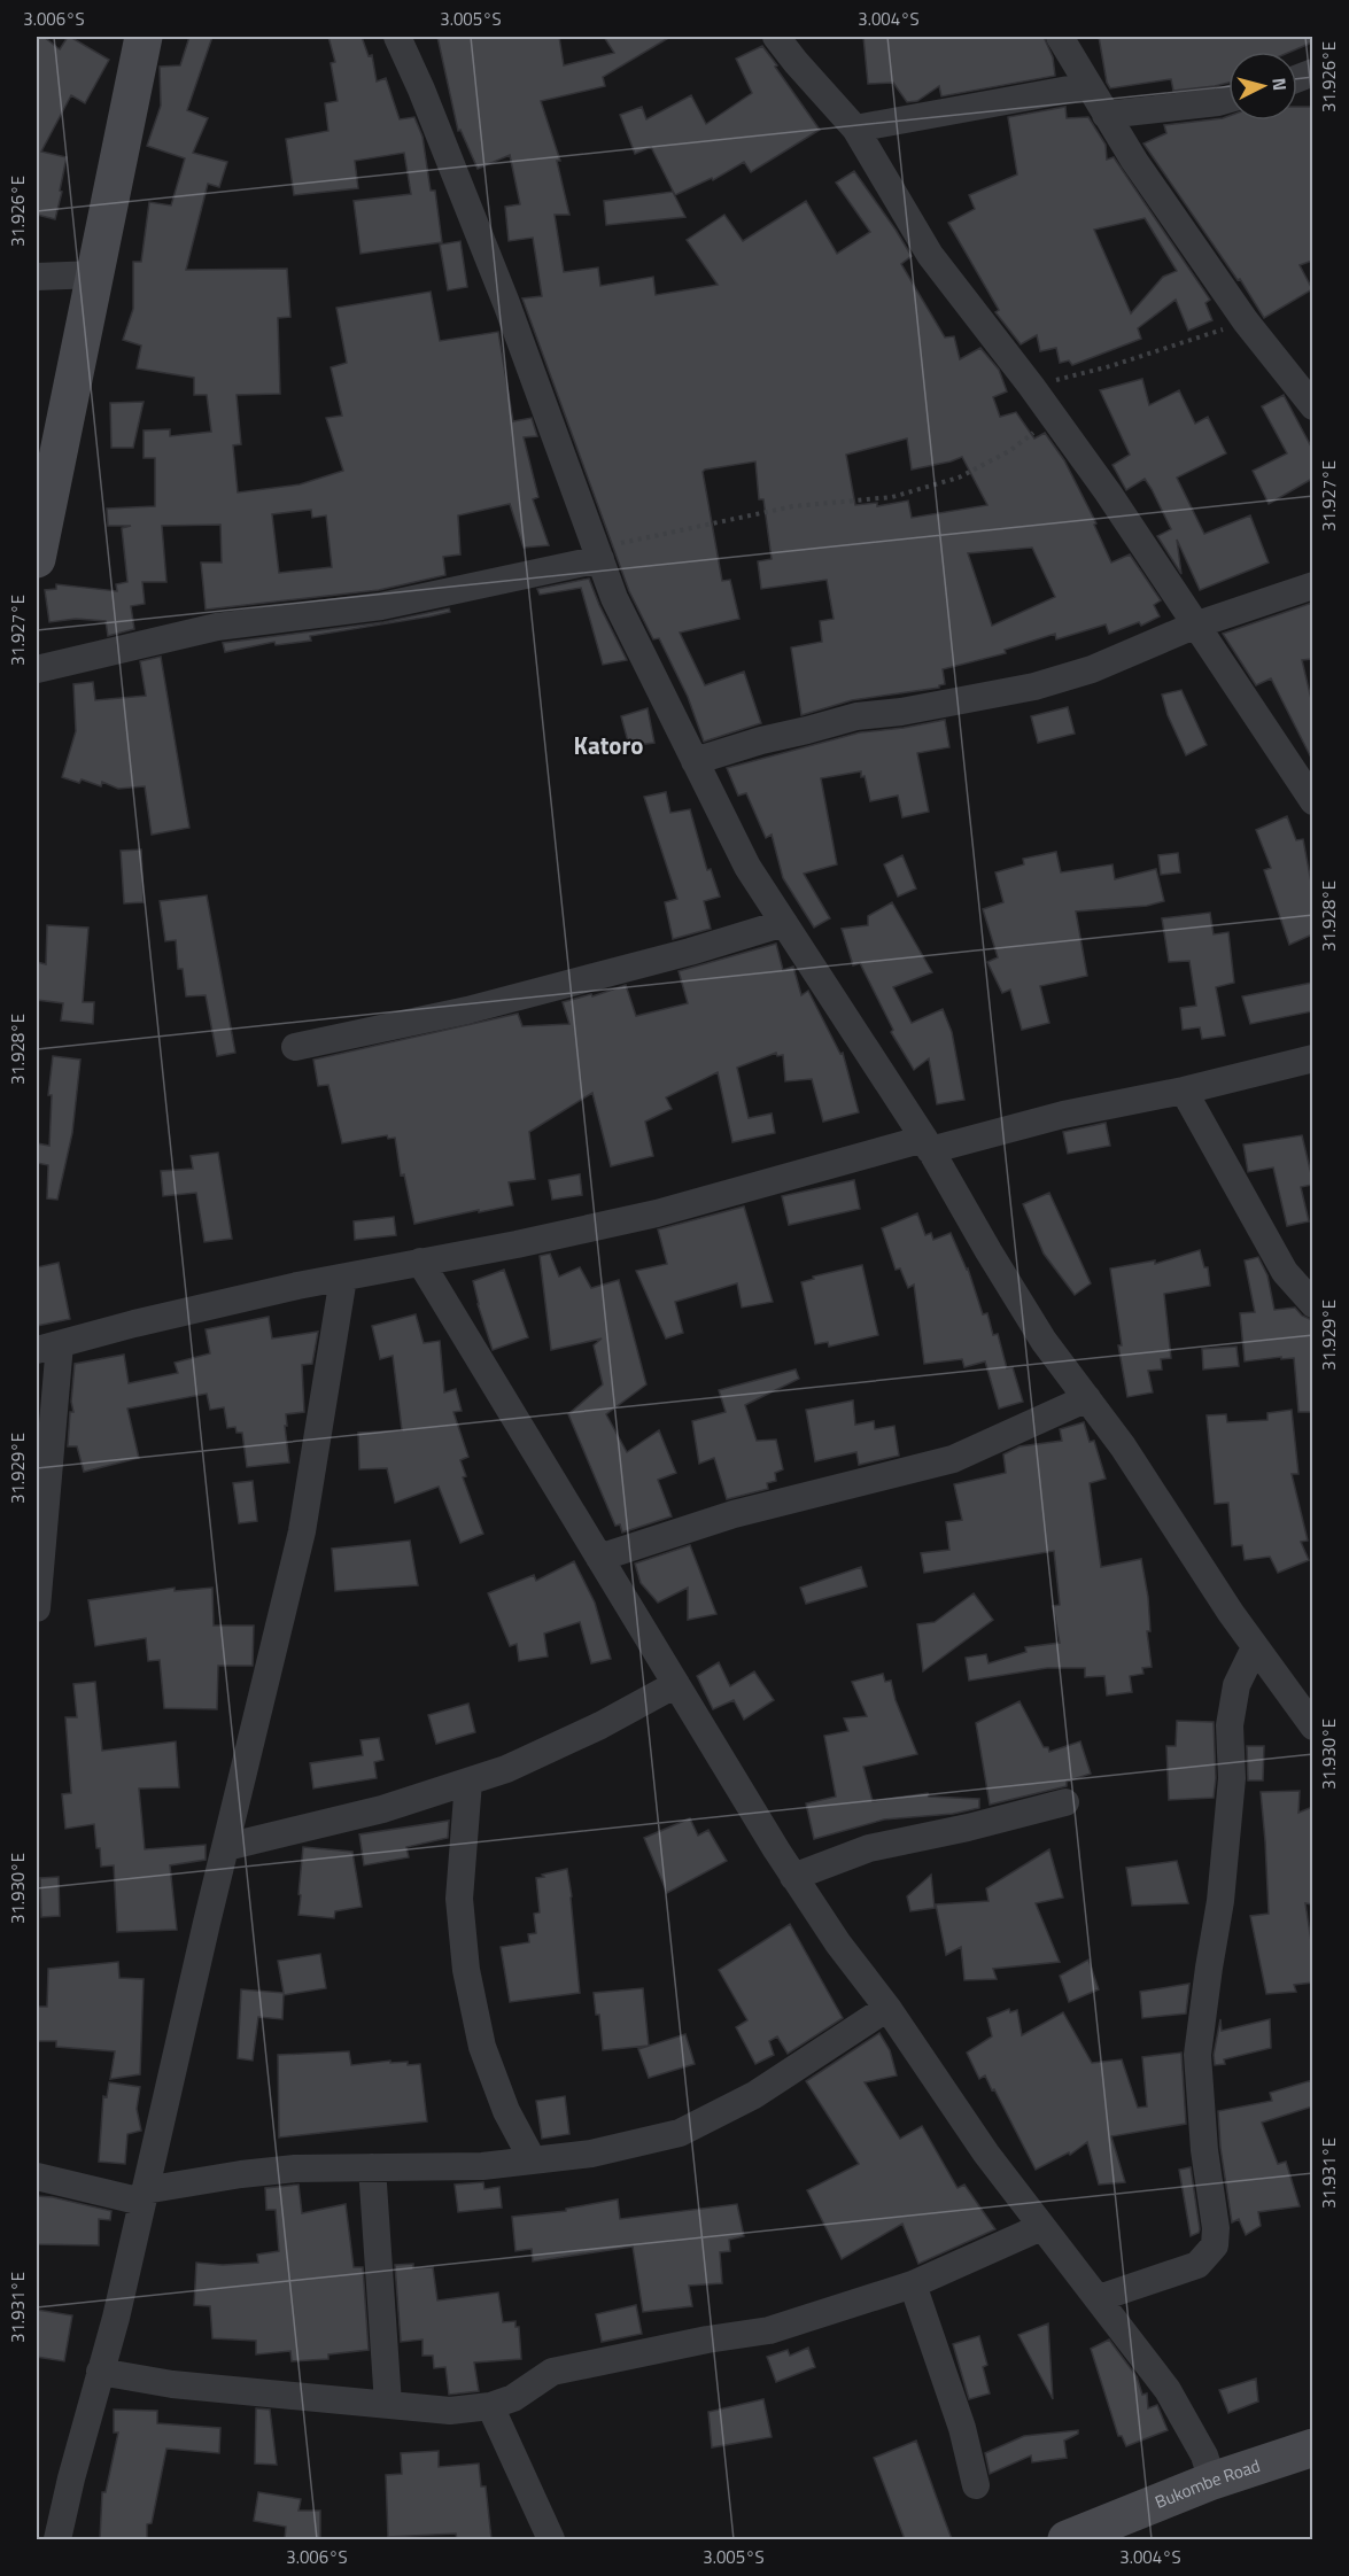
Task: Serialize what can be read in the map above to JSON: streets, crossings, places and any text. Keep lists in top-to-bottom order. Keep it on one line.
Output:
{"streets":{"street":["Bukombe Road"]},"districts":["Katoro"],"north":"right","coordinates":["3.006°S","3.005°S","3.004°S","31.926°E","31.927°E","31.928°E","31.929°E","31.930°E","31.931°E"]}
